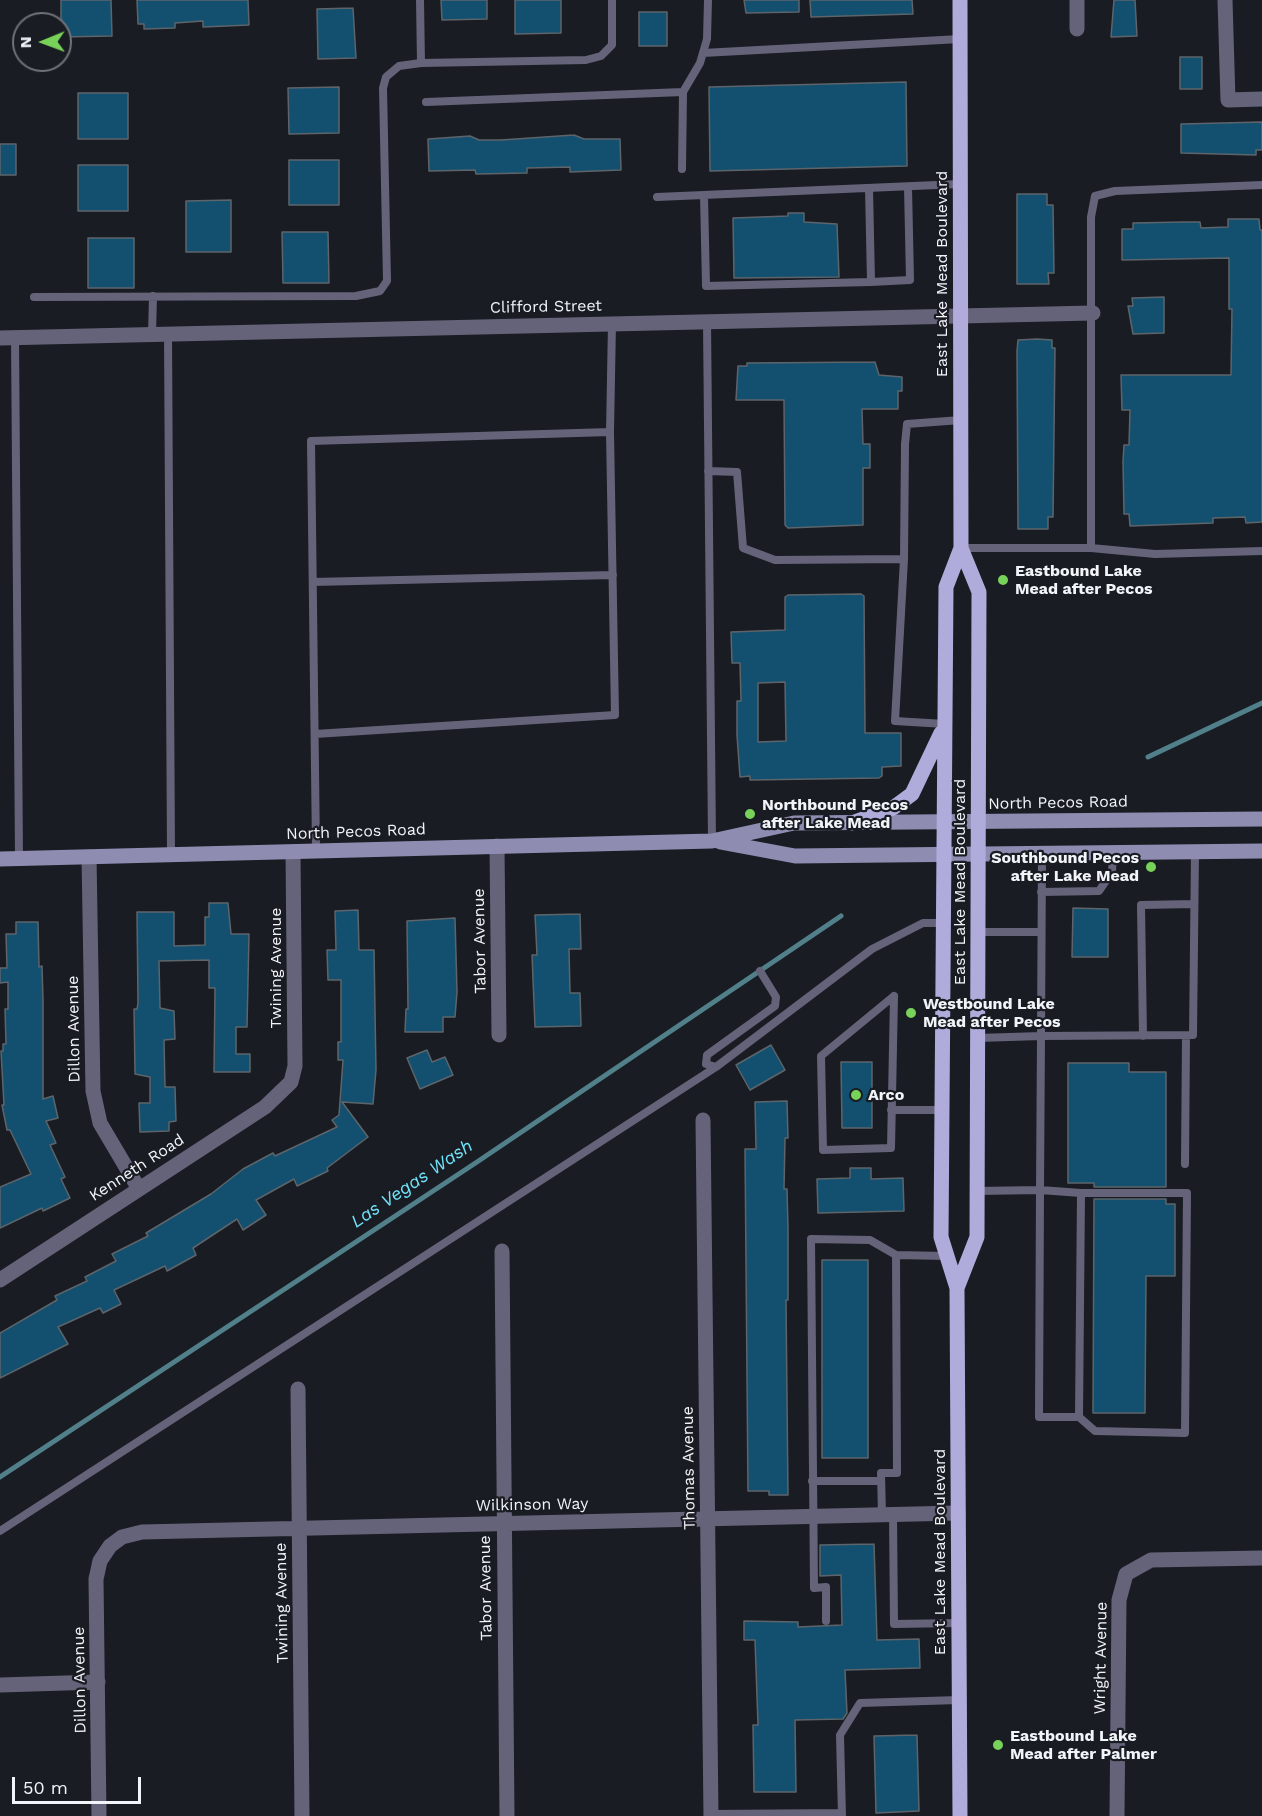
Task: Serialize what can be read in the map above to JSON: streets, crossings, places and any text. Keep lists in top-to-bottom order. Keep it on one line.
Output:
{"streets":{"main road":["East Lake Mead Boulevard","North Pecos Road"],"street":["Clifford Street","Tabor Avenue","Twining Avenue","Dillon Avenue","Kenneth Road","Thomas Avenue","Wilkinson Way","Wright Avenue"]},"crossings":[["East Lake Mead Boulevard","Clifford Street"],["East Lake Mead Boulevard","North Pecos Road"],["East Lake Mead Boulevard","Wilkinson Way"],["North Pecos Road","Tabor Avenue"],["North Pecos Road","Twining Avenue"],["North Pecos Road","Dillon Avenue"],["Tabor Avenue","Wilkinson Way"],["Twining Avenue","Kenneth Road"],["Twining Avenue","Wilkinson Way"],["Dillon Avenue","Kenneth Road"],["Dillon Avenue","Wilkinson Way"],["Thomas Avenue","Wilkinson Way"]],"water":["Las Vegas Wash"],"places":["Eastbound Lake Mead after Pecos","Northbound Pecos after Lake Mead","Southbound Pecos after Lake Mead","Westbound Lake Mead after Pecos","Arco","Eastbound Lake Mead after Palmer"],"scale_bar":"50 m","north":"left"}
